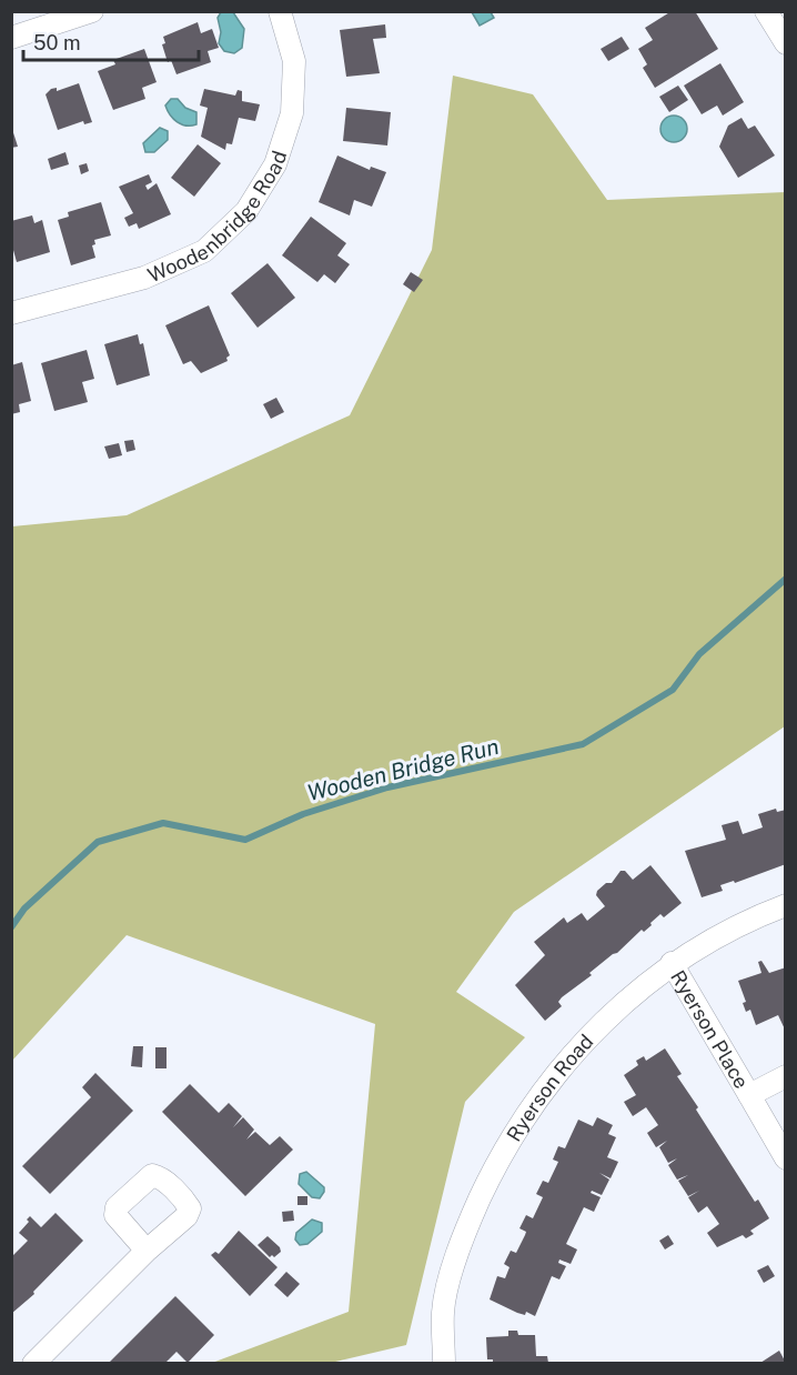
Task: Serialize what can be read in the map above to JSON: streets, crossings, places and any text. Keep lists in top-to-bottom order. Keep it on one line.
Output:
{"streets":{"street":["Woodenbridge Road","Ryerson Place","Ryerson Road"]},"crossings":[["Ryerson Place","Ryerson Road"]],"water":["Wooden Bridge Run"],"scale_bar":"50 m"}
